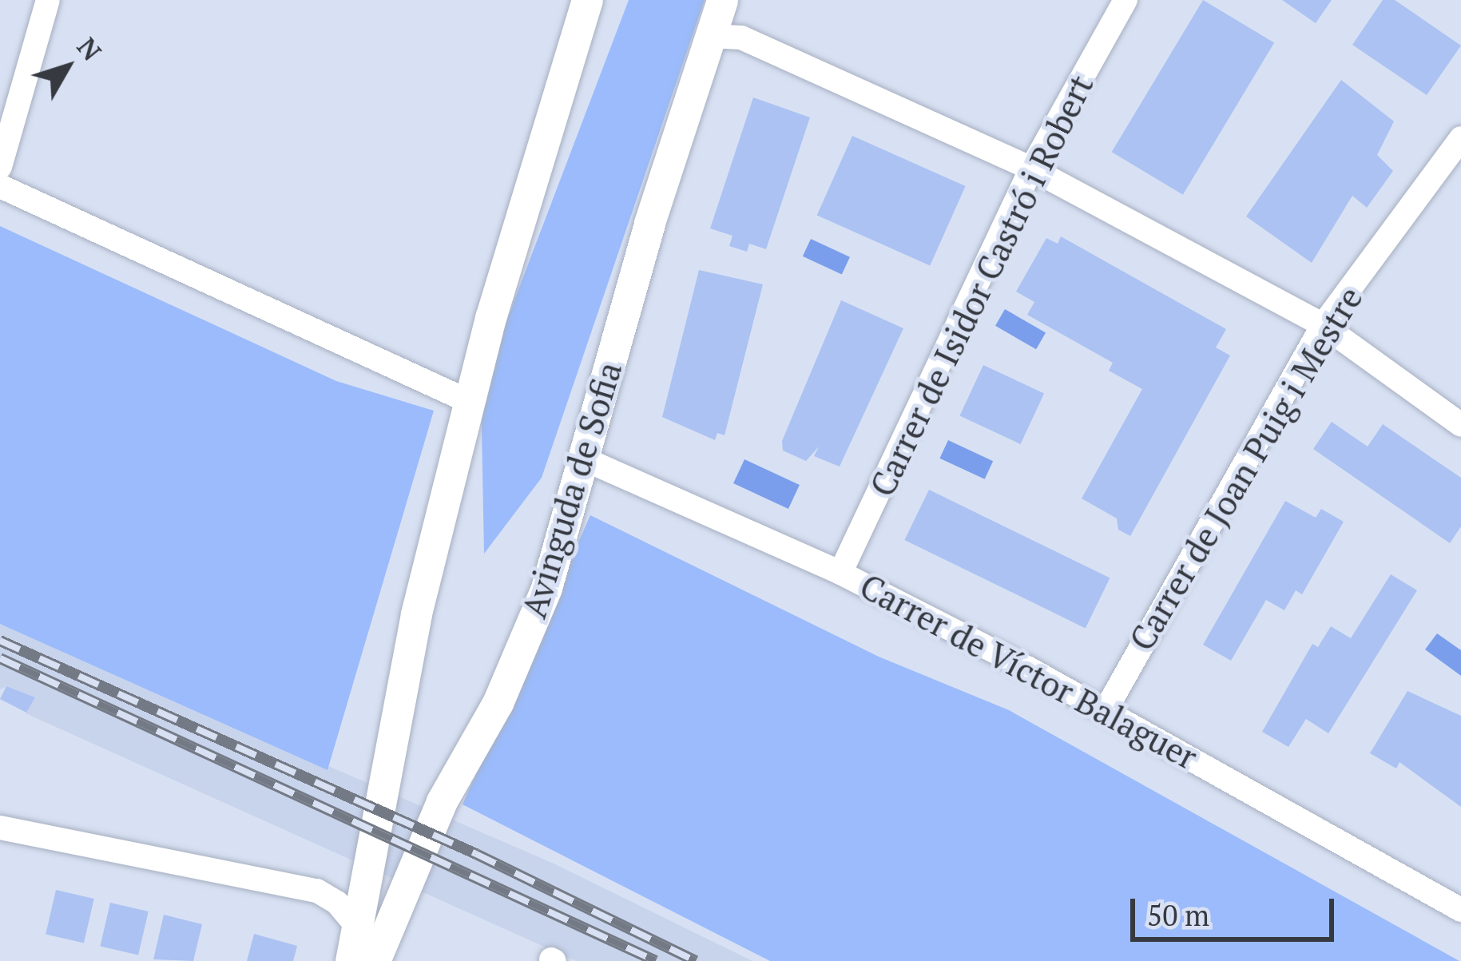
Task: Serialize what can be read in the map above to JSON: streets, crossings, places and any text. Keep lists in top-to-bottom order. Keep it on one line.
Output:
{"streets":{"street":["Carrer de Isidor Castró i Robert","Carrer de Joan Puig i Mestre","Avinguda de Sofia","Carrer de Víctor Balaguer"]},"crossings":[["Carrer de Isidor Castró i Robert","Carrer de Víctor Balaguer"],["Carrer de Joan Puig i Mestre","Carrer de Víctor Balaguer"],["Avinguda de Sofia","Carrer de Víctor Balaguer"]],"scale_bar":"50 m","north":"top right"}
